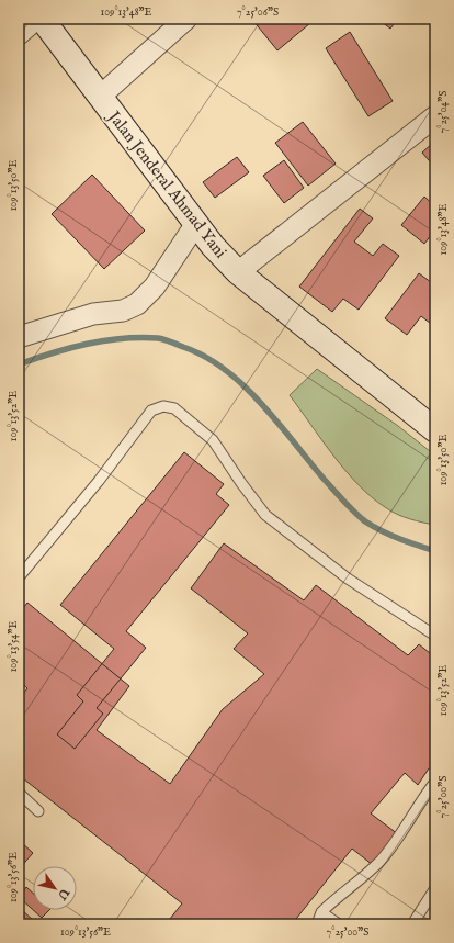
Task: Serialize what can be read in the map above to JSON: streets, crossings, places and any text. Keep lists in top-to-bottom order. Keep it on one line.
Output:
{"streets":{"main road":["Jalan Jenderal Ahmad Yani"]},"north":"bottom right","coordinates":["109°13'48\"E","7°25'06\"S","7°25'04\"S","109°13'50\"E","109°13'52\"E","109°13'54\"E","7°25'00\"S","109°13'56\"E"]}
